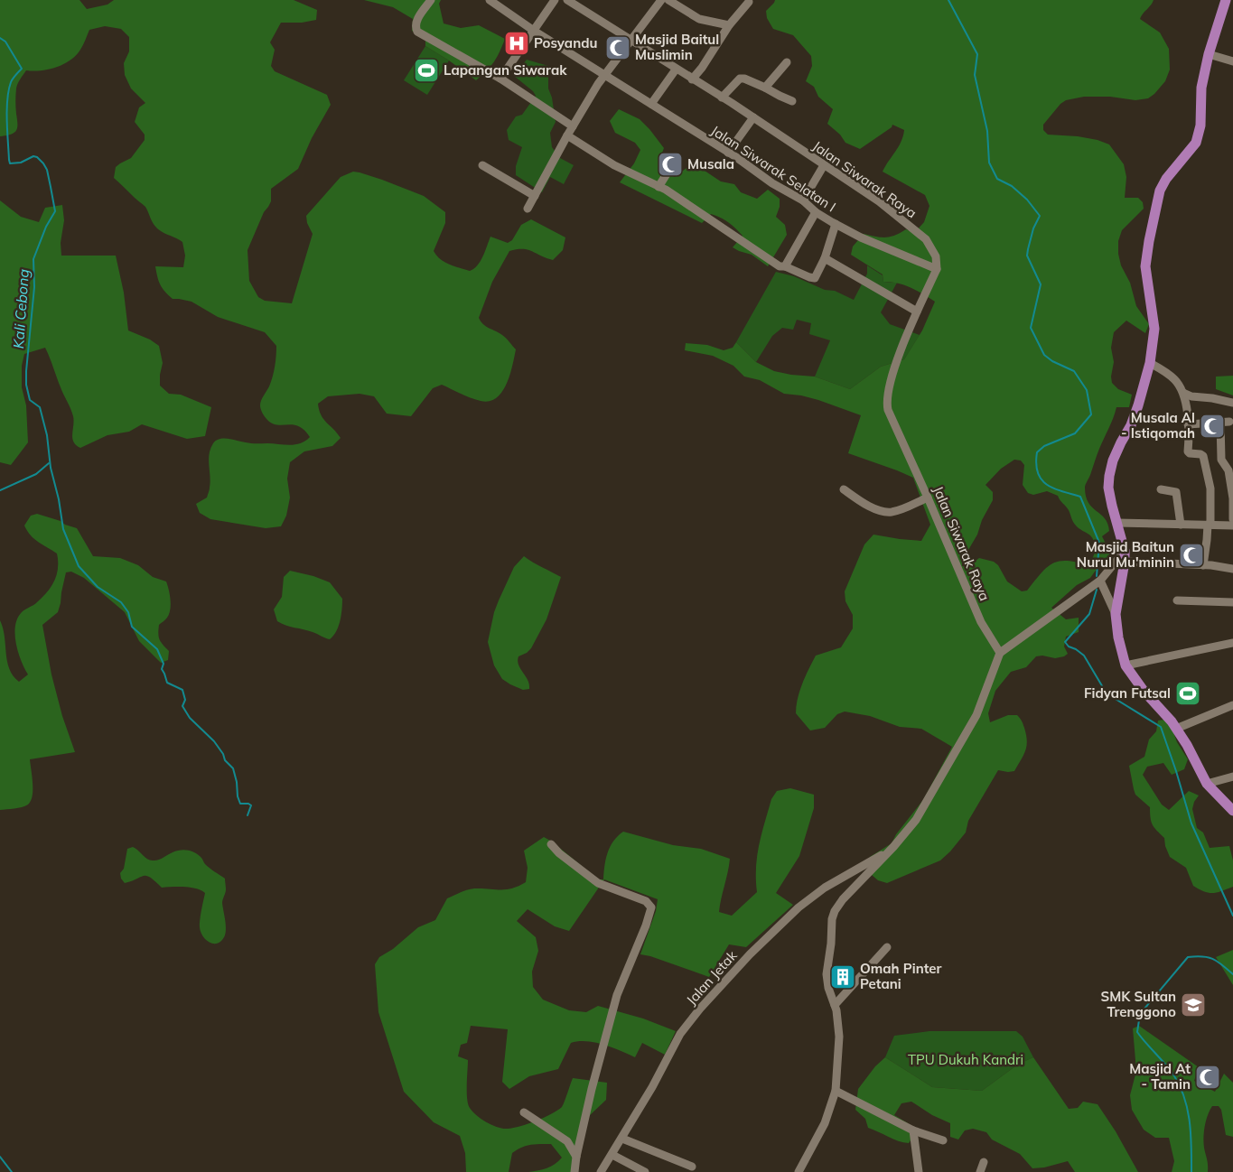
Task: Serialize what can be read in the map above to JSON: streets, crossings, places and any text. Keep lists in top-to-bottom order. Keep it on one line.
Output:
{"streets":{"street":["Jalan Siwarak Selatan I","Jalan Siwarak Raya","Jalan Jetak"]},"crossings":[["Jalan Siwarak Selatan I","Jalan Siwarak Raya"]],"water":["Kali Cebong"],"parks":["TPU Dukuh Kandri"],"places":{"hospital":["Posyandu"],"mosque":["Masjid Baitul Muslimin","Musala","Musala Al - Istiqomah","Masjid Baitun Nurul Mu'minin","Masjid At - Tamin"],"sports":["Lapangan Siwarak","Fidyan Futsal"],"building":["Omah Pinter Petani"],"school or university":["SMK Sultan Trenggono"]}}
